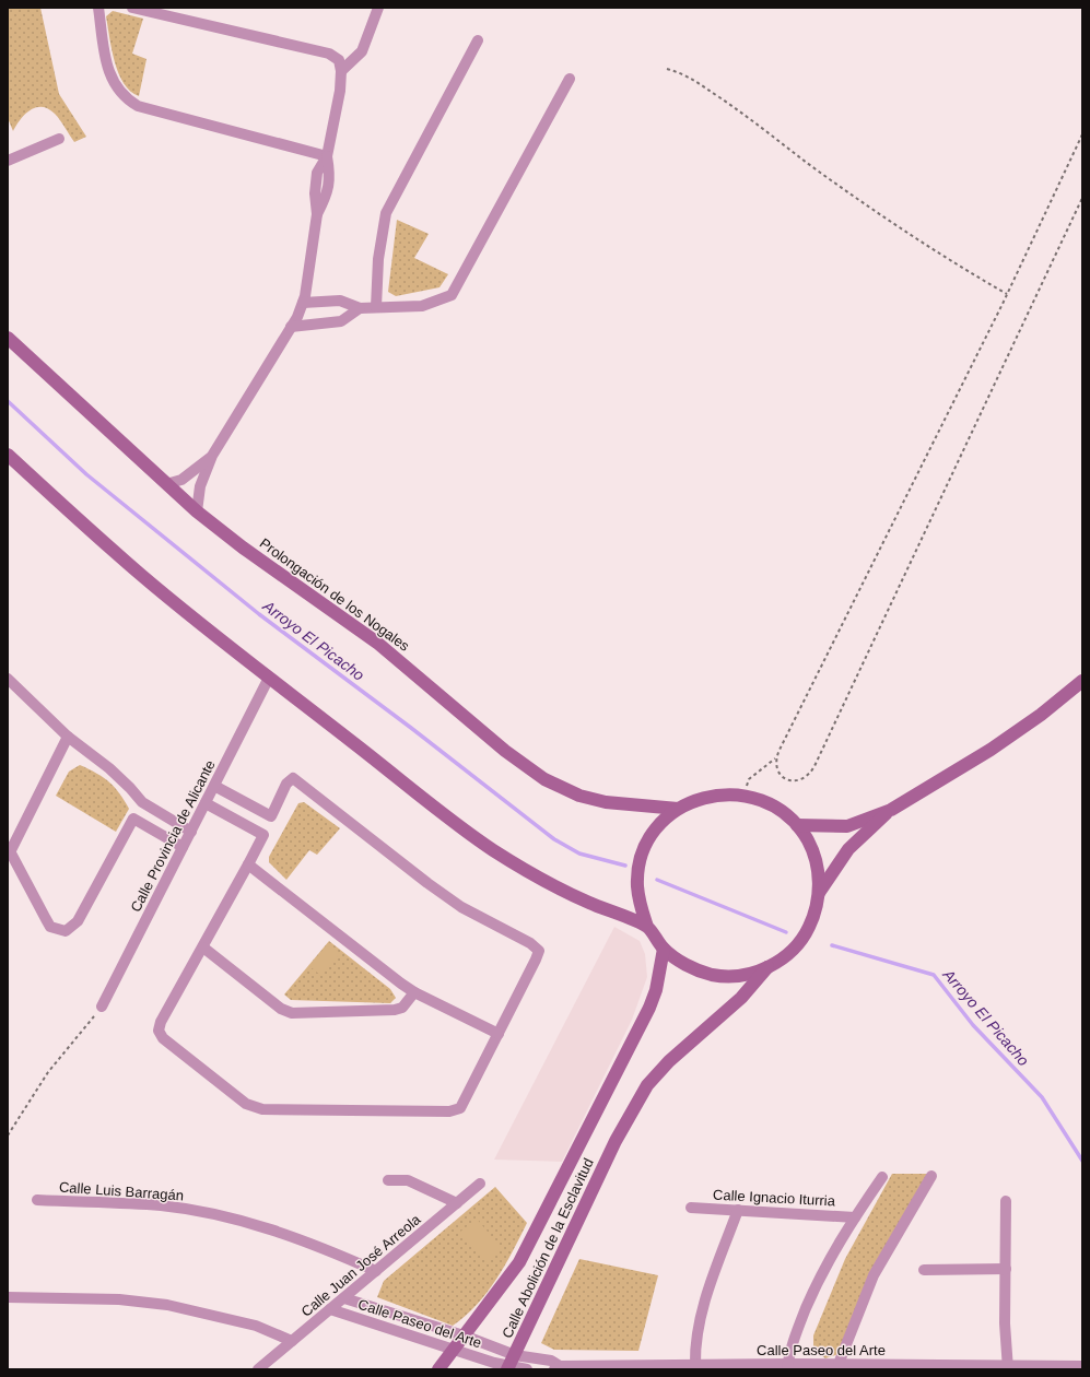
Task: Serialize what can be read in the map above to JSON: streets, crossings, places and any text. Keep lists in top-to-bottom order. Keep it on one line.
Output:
{"streets":{"main road":["Prolongación de los Nogales","Calle Abolición de la Esclavitud"],"street":["Calle Provincia de Alicante","Calle Luis Barragán","Calle Ignacio Iturria","Calle Juan José Arreola","Calle Paseo del Arte"]},"crossings":[["Prolongación de los Nogales","Calle Abolición de la Esclavitud"],["Calle Luis Barragán","Calle Juan José Arreola"],["Calle Abolición de la Esclavitud","Calle Paseo del Arte"],["Calle Juan José Arreola","Calle Paseo del Arte"]],"water":["Arroyo El Picacho"]}
